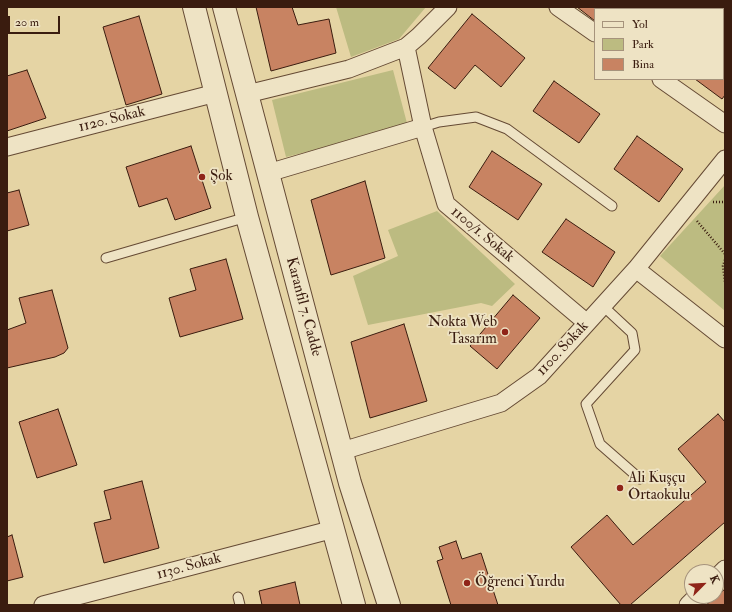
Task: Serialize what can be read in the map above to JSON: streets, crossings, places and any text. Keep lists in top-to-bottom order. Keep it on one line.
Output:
{"streets":{"street":["1120. Sokak","1100/1. Sokak","Karanfil 7. Cadde","1100. Sokak","1130. Sokak"]},"crossings":[["1120. Sokak","Karanfil 7. Cadde"],["1100/1. Sokak","1100. Sokak"],["Karanfil 7. Cadde","1100. Sokak"],["Karanfil 7. Cadde","1130. Sokak"]],"places":["Şok","Nokta Web Tasarım","Ali Kuşçu Ortaokulu","Öğrenci Yurdu"],"legend":["Yol","Park","Bina"],"scale_bar":"20 m","north":"top right"}
